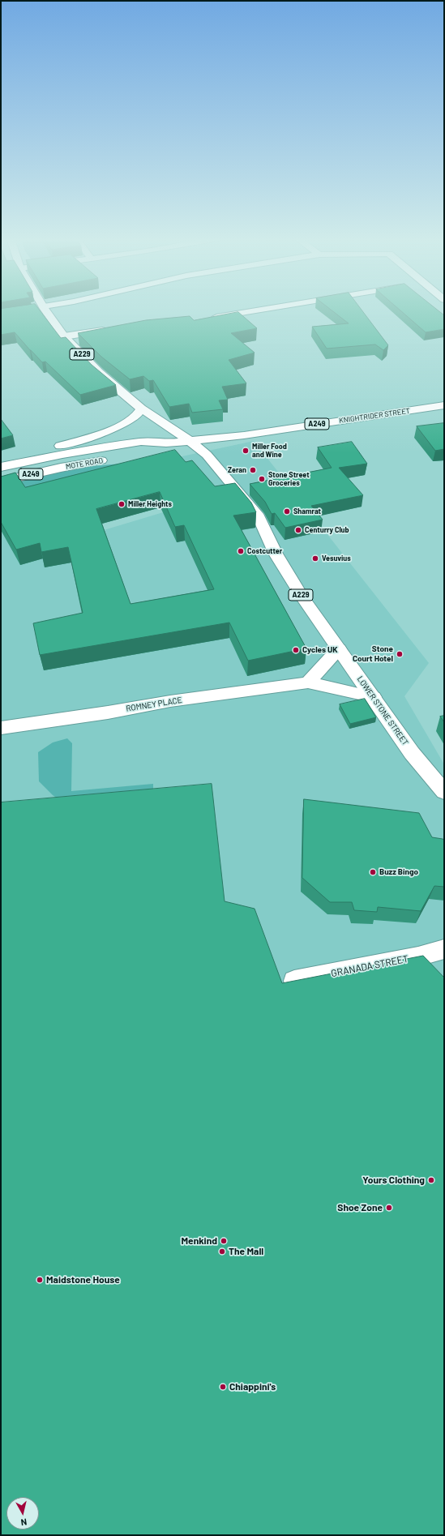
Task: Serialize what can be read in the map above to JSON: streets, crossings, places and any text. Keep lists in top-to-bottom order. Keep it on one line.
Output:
{"streets":{"main road":["A229","KNIGHTRIDER STREET","A249","MOTE ROAD","ROMNEY PLACE","LOWER STONE STREET","GRANADA STREET"]},"crossings":[["A229","KNIGHTRIDER STREET"],["A229","A249"],["A229","MOTE ROAD"],["A229","LOWER STONE STREET"],["KNIGHTRIDER STREET","MOTE ROAD"],["KNIGHTRIDER STREET","LOWER STONE STREET"],["A249","MOTE ROAD"],["MOTE ROAD","LOWER STONE STREET"],["ROMNEY PLACE","LOWER STONE STREET"]],"places":["Miller Food and Wine","Zeran","Stone Street Groceries","Miller Heights","Shamrat","Centurry Club","Costcutter","Vesuvius","Cycles UK","Stone Court Hotel","Buzz Bingo","Yours Clothing","Shoe Zone","Menkind","The Mall","Maidstone House","Chiappini's"],"north":"bottom"}
